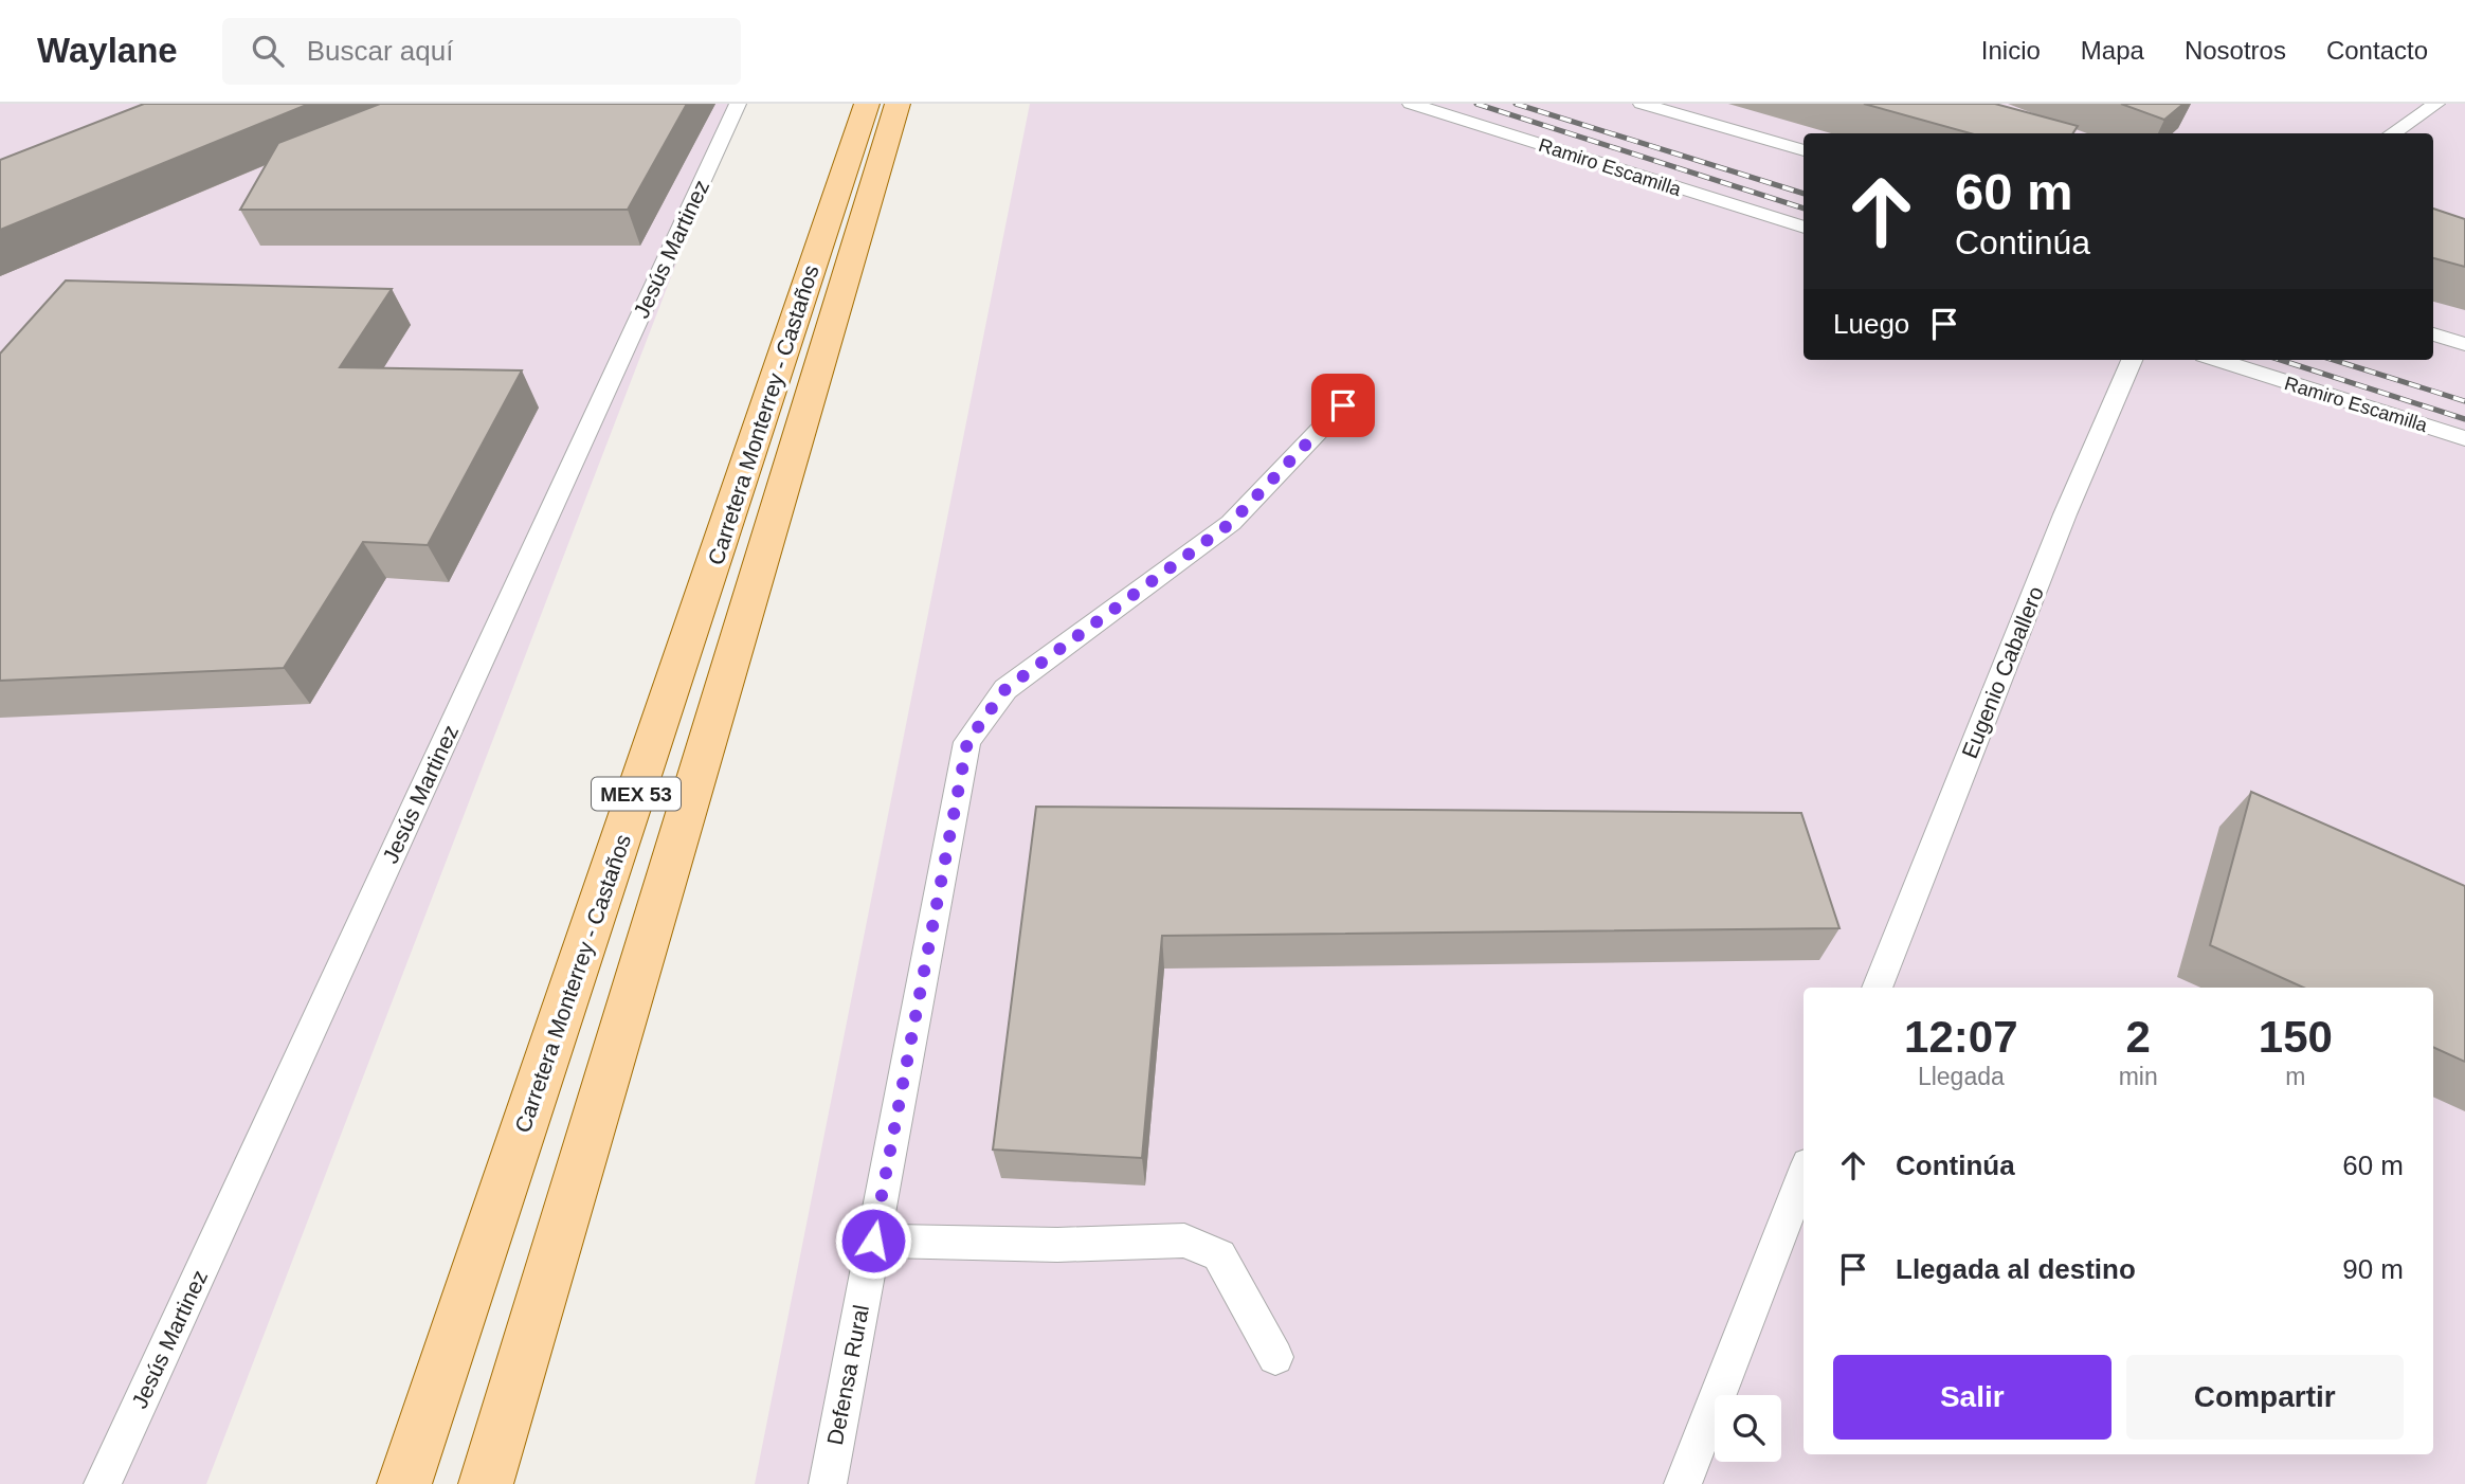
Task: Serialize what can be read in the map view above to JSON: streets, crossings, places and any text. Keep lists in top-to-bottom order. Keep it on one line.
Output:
{"streets":{"main road":["Carretera Monterrey - Castaños","MEX 53"],"lane":["Ramiro Escamilla","Jesús Martinez","Eugenio Caballero","Defensa Rural"]},"page":{"header":"Waylane","search":"Buscar aquí","nav":["Inicio","Mapa","Nosotros","Contacto"],"turn":["60 m","Continúa"],"then":"Luego","eta":["12:07","Llegada","2","min","150","m"],"list":[{"name":"Continúa","value":"60 m"},{"name":"Llegada al destino","value":"90 m"}],"buttons":["Salir","Compartir"]}}
